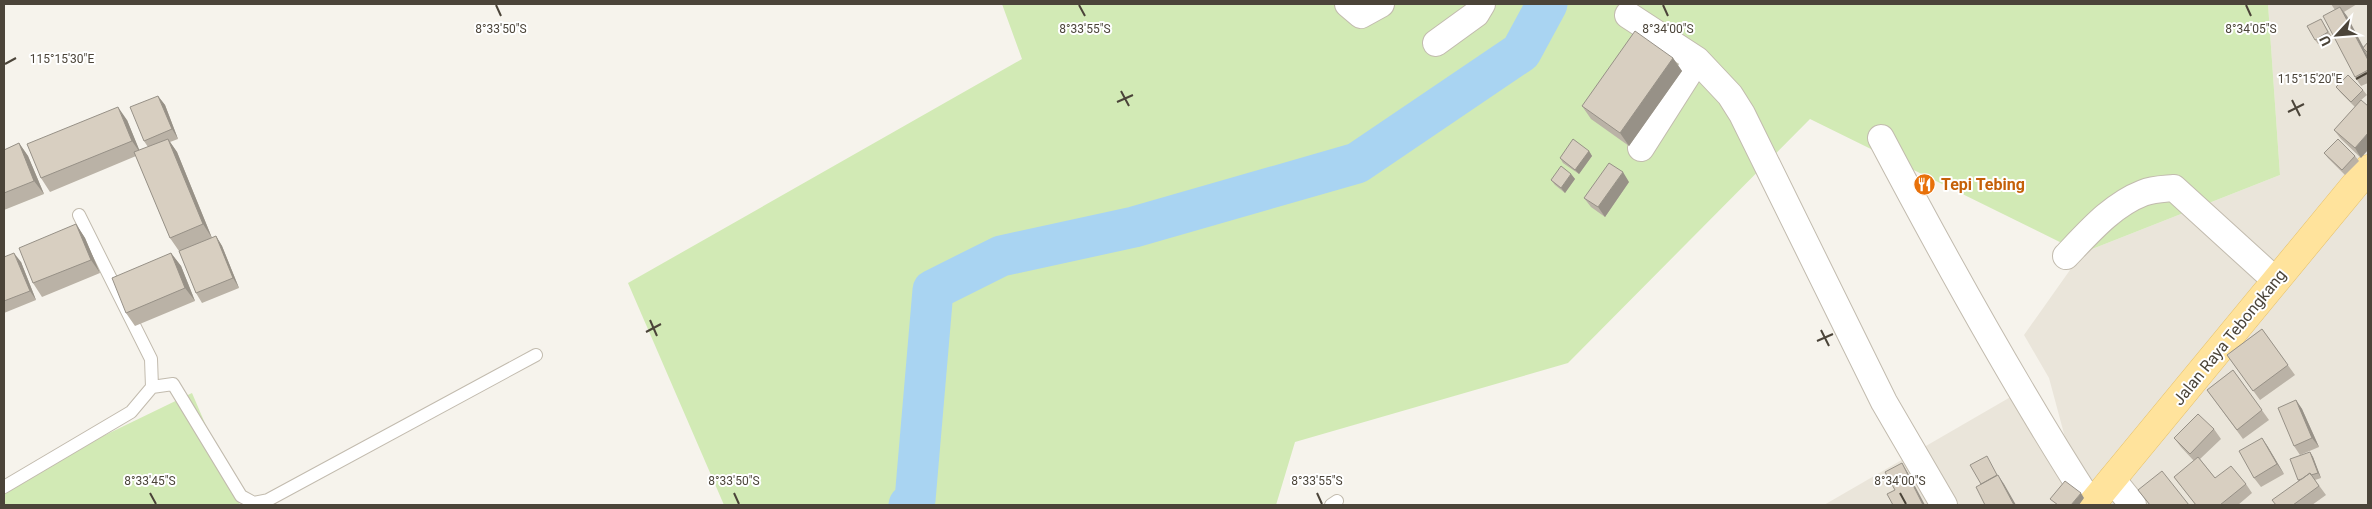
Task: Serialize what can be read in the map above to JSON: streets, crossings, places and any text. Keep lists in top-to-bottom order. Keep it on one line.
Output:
{"streets":{"main road":["Jalan Raya Tebongkang"]},"places":{"restaurant":["Tepi Tebing"]},"north":"bottom left","coordinates":["8°33'50\"S","8°34'00\"S","8°34'05\"S","8°33'55\"S","115°15'30\"E","115°15'20\"E","8°33'45\"S"]}
